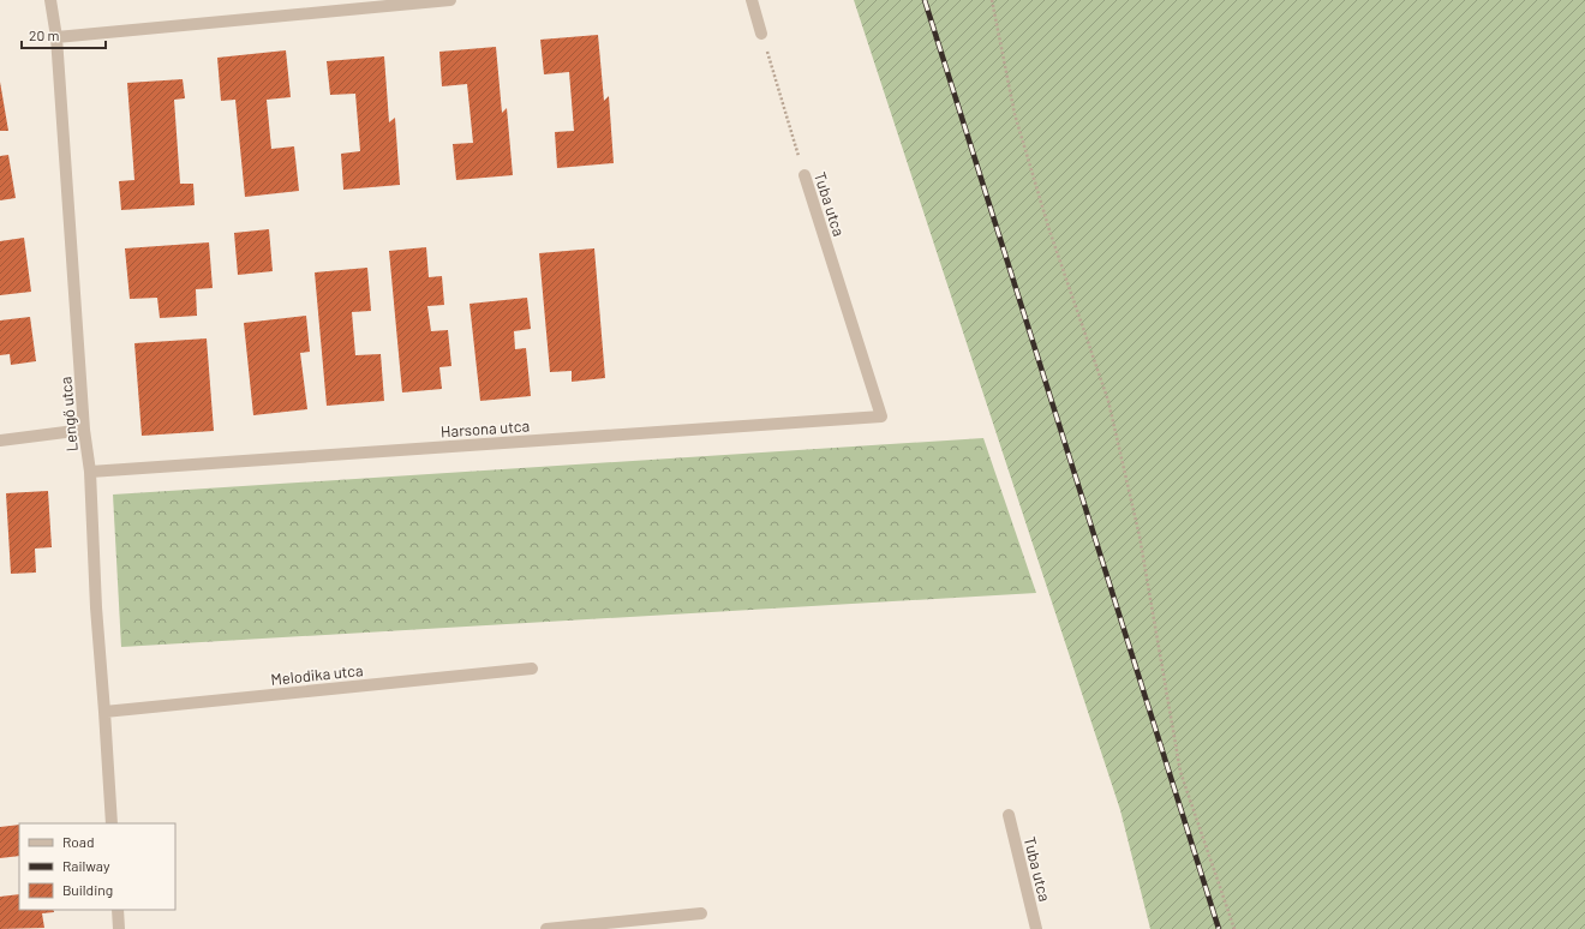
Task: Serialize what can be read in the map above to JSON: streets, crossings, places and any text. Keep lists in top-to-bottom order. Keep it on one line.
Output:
{"streets":{"street":["Tuba utca","Lengő utca","Harsona utca","Melodika utca"]},"crossings":[["Tuba utca","Harsona utca"],["Lengő utca","Harsona utca"],["Lengő utca","Melodika utca"]],"legend":["Road","Railway","Building"],"scale_bar":"20 m"}
